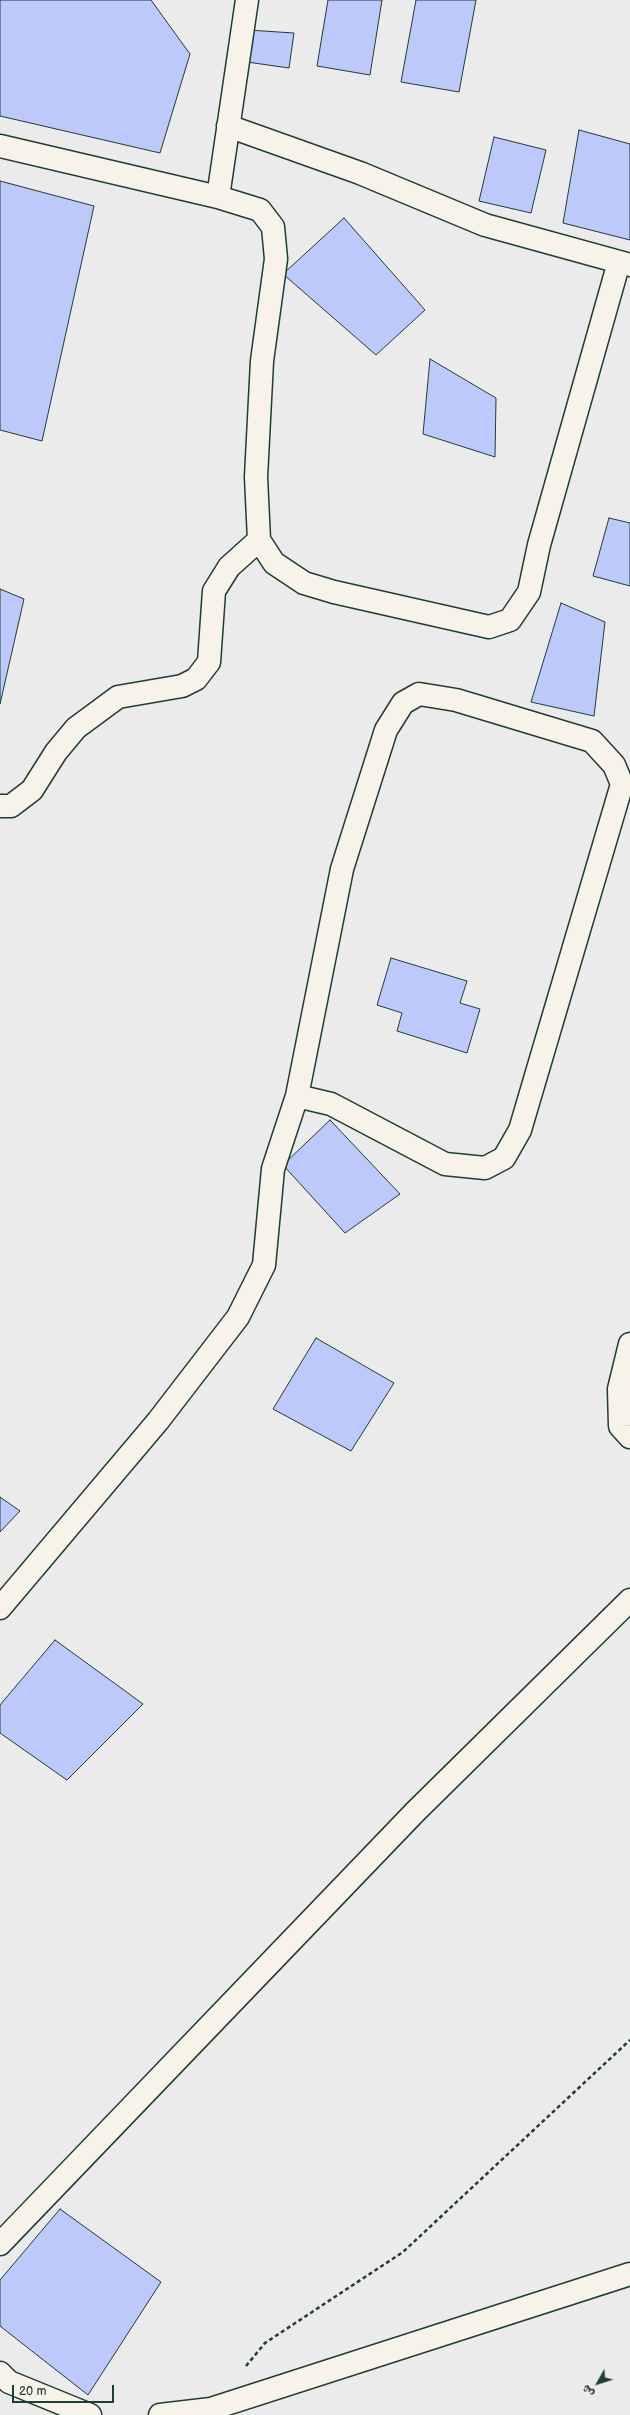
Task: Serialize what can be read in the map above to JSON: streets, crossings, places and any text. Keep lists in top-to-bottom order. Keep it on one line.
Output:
{"scale_bar":"20 m","north":"bottom left"}
